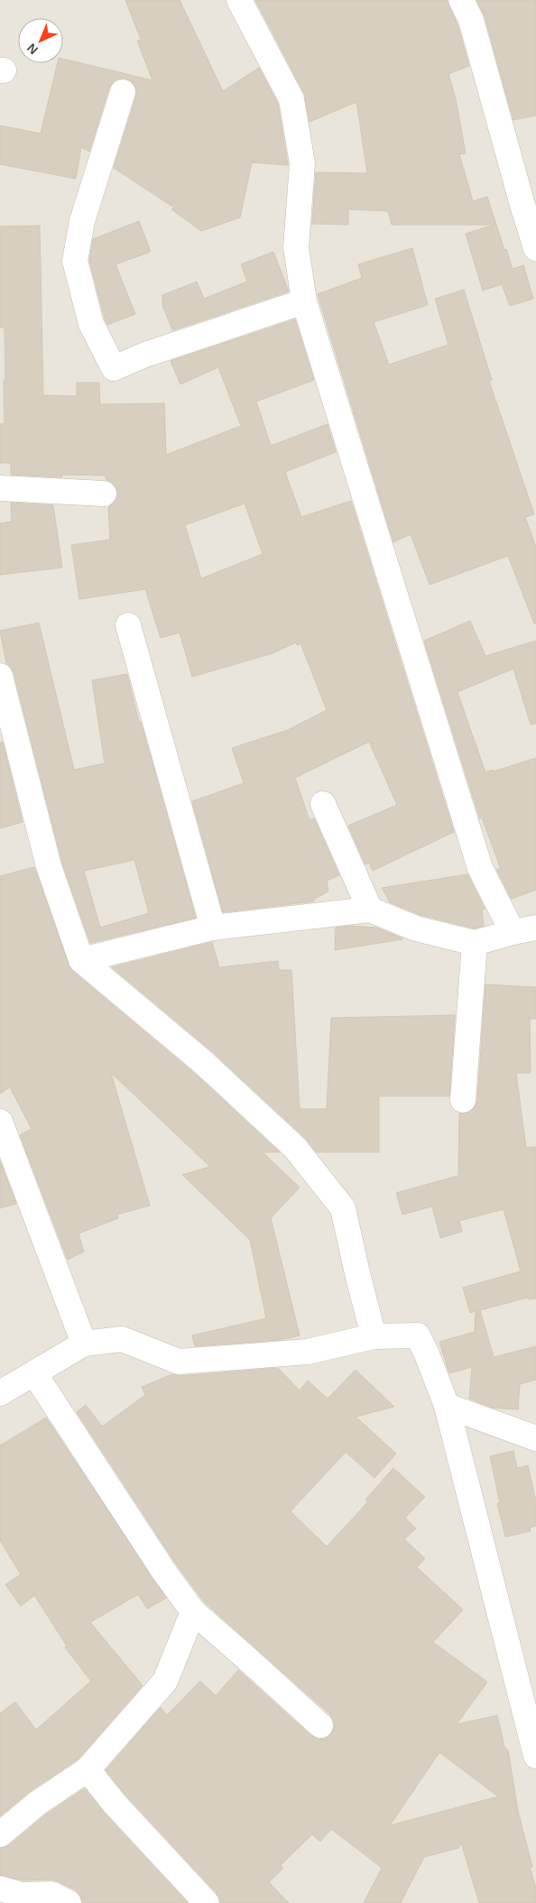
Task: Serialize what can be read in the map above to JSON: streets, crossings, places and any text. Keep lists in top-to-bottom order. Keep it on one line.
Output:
{"north":"bottom left"}
